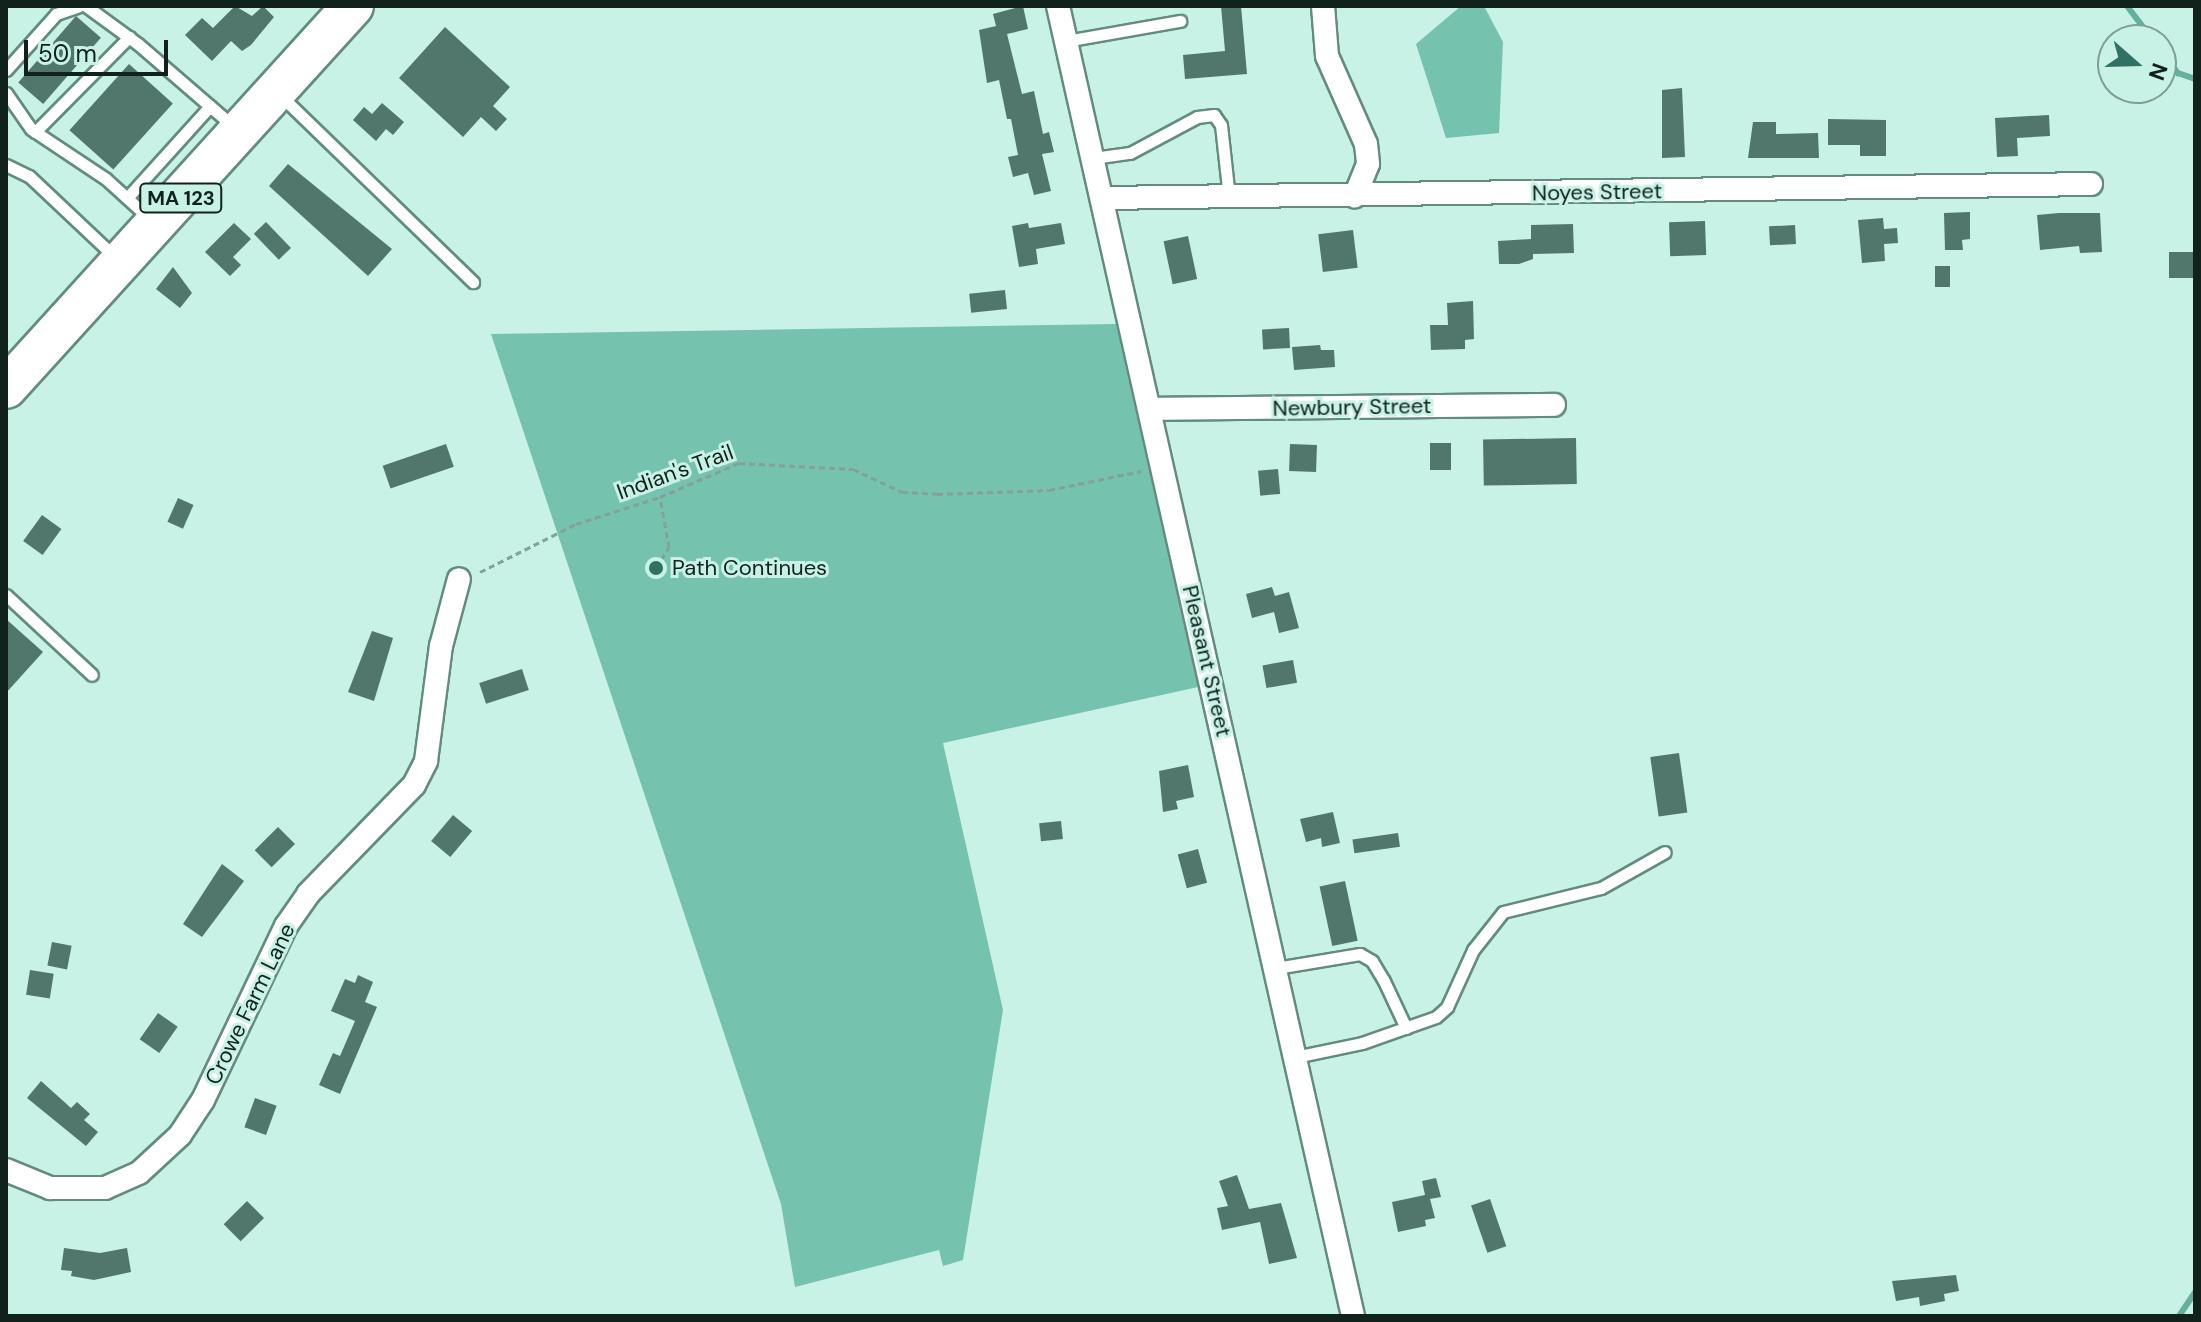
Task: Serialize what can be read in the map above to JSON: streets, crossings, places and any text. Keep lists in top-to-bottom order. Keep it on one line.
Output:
{"streets":{"highway":["MA 123"],"street":["Noyes Street","Newbury Street","Pleasant Street","Crowe Farm Lane"],"path":["Indian's Trail"]},"crossings":[["Noyes Street","Pleasant Street"],["Newbury Street","Pleasant Street"],["Indian's Trail","Crowe Farm Lane"]],"places":["Path Continues"],"scale_bar":"50 m","north":"right"}
